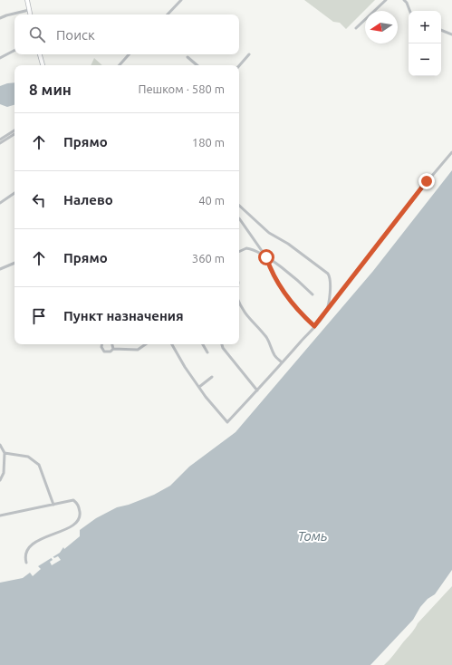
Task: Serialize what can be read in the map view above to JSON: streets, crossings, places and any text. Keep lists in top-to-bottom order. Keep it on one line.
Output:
{"water":["Томь"],"north":"left","page":{"map_buttons":["+","−"],"search":"Поиск","heading":["8 мин","Пешком · 580 m"],"list":[["Прямо","180 m"],["Налево","40 m"],["Прямо","360 m"],"Пункт назначения"]}}
